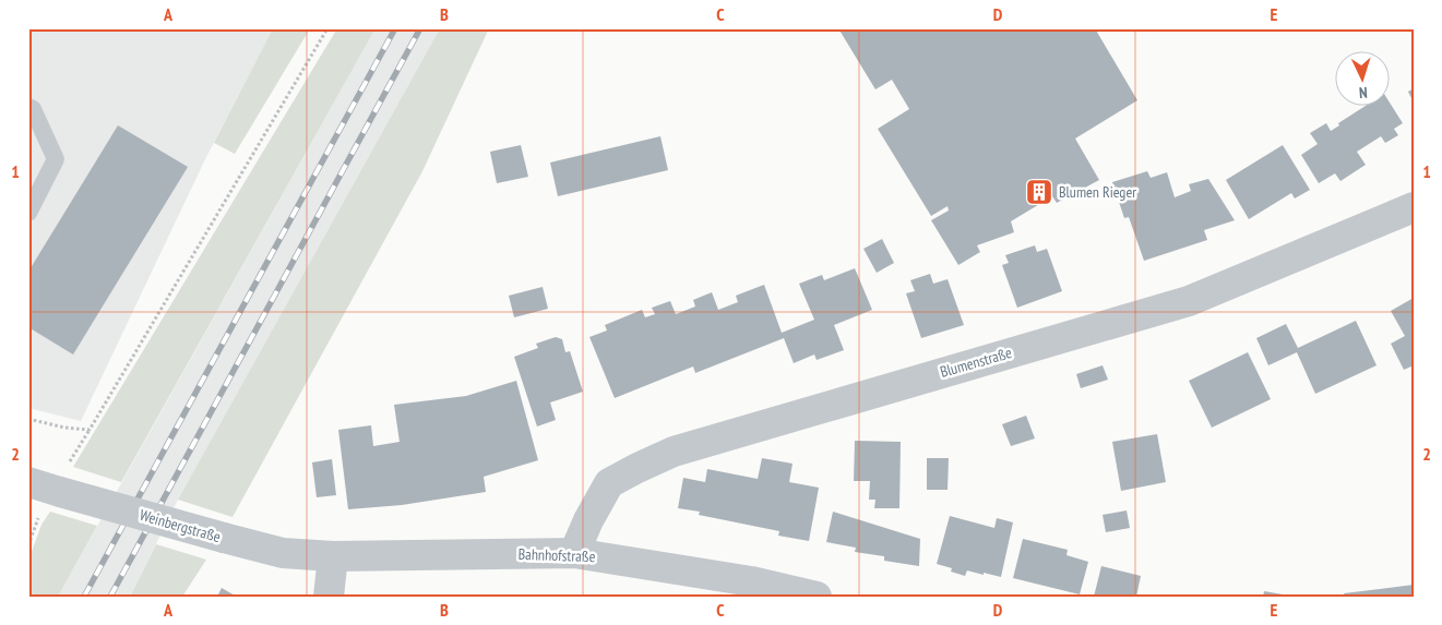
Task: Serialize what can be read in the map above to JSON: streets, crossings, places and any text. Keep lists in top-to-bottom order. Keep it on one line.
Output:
{"streets":{"street":["Blumenstraße","Weinbergstraße","Bahnhofstraße"]},"crossings":[["Blumenstraße","Bahnhofstraße"],["Weinbergstraße","Bahnhofstraße"]],"places":{"building":["Blumen Rieger"]},"north":"bottom","grid":{"columns":["A","B","C","D","E"],"rows":["1","2"]}}
